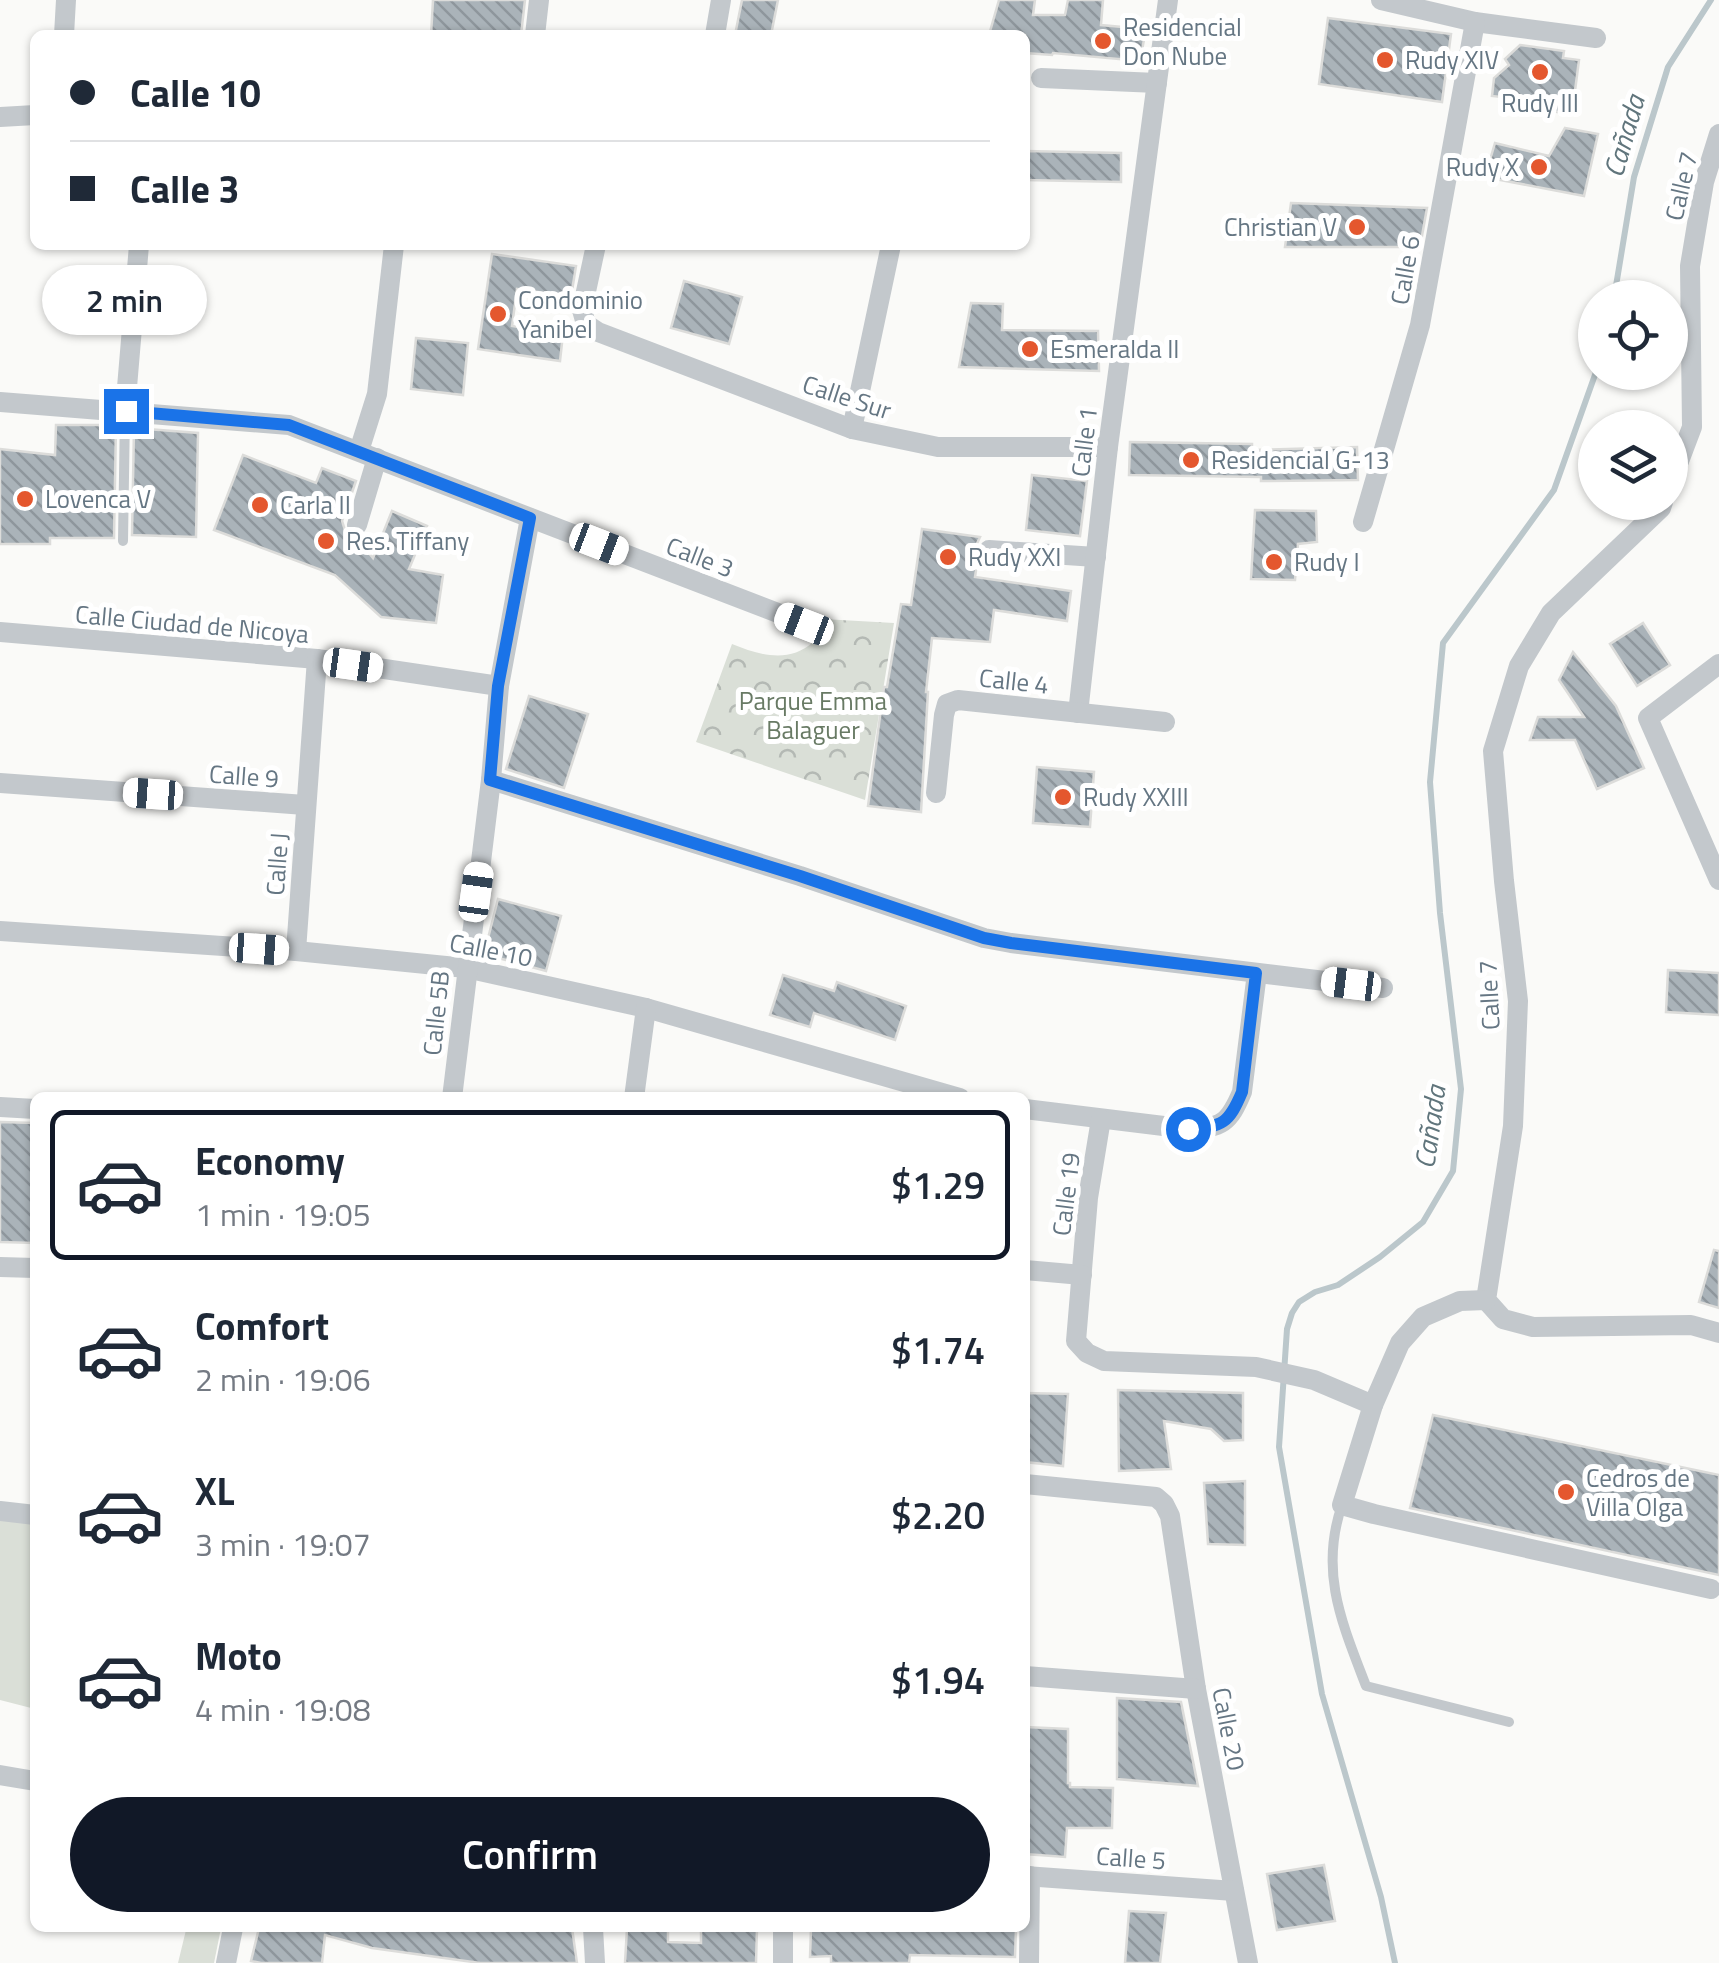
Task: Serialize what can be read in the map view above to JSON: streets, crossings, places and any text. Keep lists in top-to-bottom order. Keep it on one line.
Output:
{"streets":{"street":["Calle 7","Calle 6","Calle Sur","Calle 1","Calle 3","Calle Ciudad de Nicoya","Calle 4","Calle 9","Calle J","Calle 10","Calle 5B","Calle 19","Calle 20","Calle 5"]},"crossings":[["Calle Sur","Calle 1"],["Calle 1","Calle 4"],["Calle 3","Calle 5B"],["Calle Ciudad de Nicoya","Calle J"],["Calle Ciudad de Nicoya","Calle 5B"],["Calle 9","Calle J"],["Calle J","Calle 10"],["Calle 10","Calle 5B"],["Calle 20","Calle 5"]],"water":["Cañada"],"parks":["Parque Emma Balaguer"],"places":["Residencial Don Nube","Rudy XIV","Rudy III","Rudy X","Christian V","Condominio Yanibel","Esmeralda II","Residencial G-13","Lovenca V","Carla II","Res. Tiffany","Rudy XXI","Rudy I","Rudy XXIII","Cedros de Villa Olga"],"page":{"banner":["Calle 10","Calle 3"],"bubble":"2 min","list":[{"name":"Economy","note":"1 min · 19:05","value":"$1.29"},{"name":"Comfort","note":"2 min · 19:06","value":"$1.74"},{"name":"XL","note":"3 min · 19:07","value":"$2.20"},{"name":"Moto","note":"4 min · 19:08","value":"$1.94"}],"buttons":"Confirm"}}
